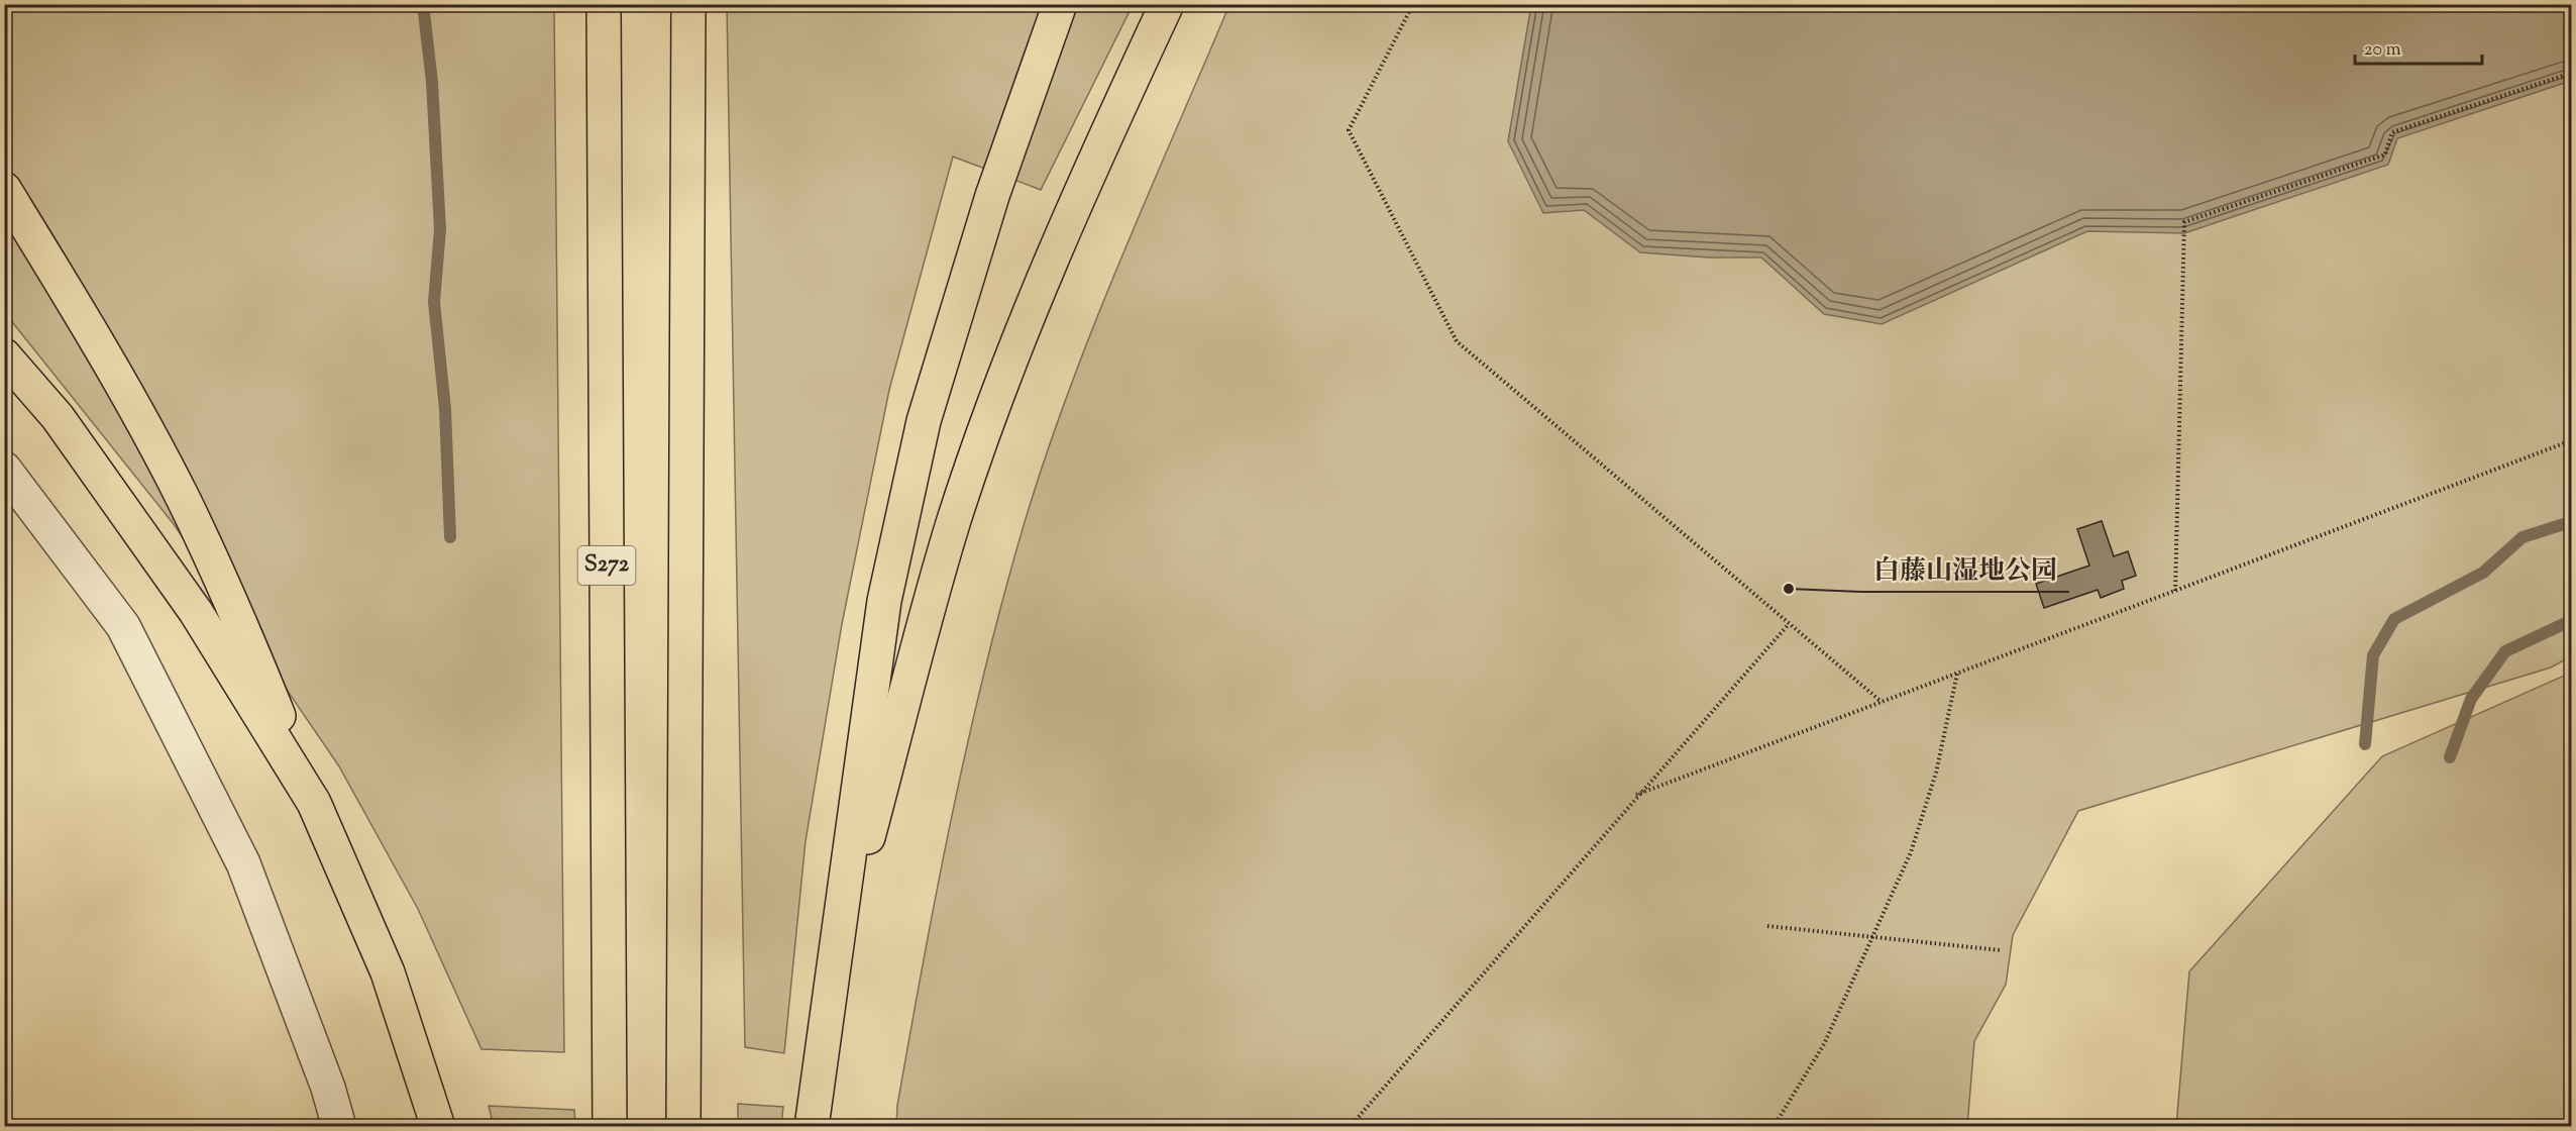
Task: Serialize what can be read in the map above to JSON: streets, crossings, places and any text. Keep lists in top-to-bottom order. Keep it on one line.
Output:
{"streets":{"main road":["S272"]},"places":["白藤山湿地公园"],"scale_bar":"20 m"}
